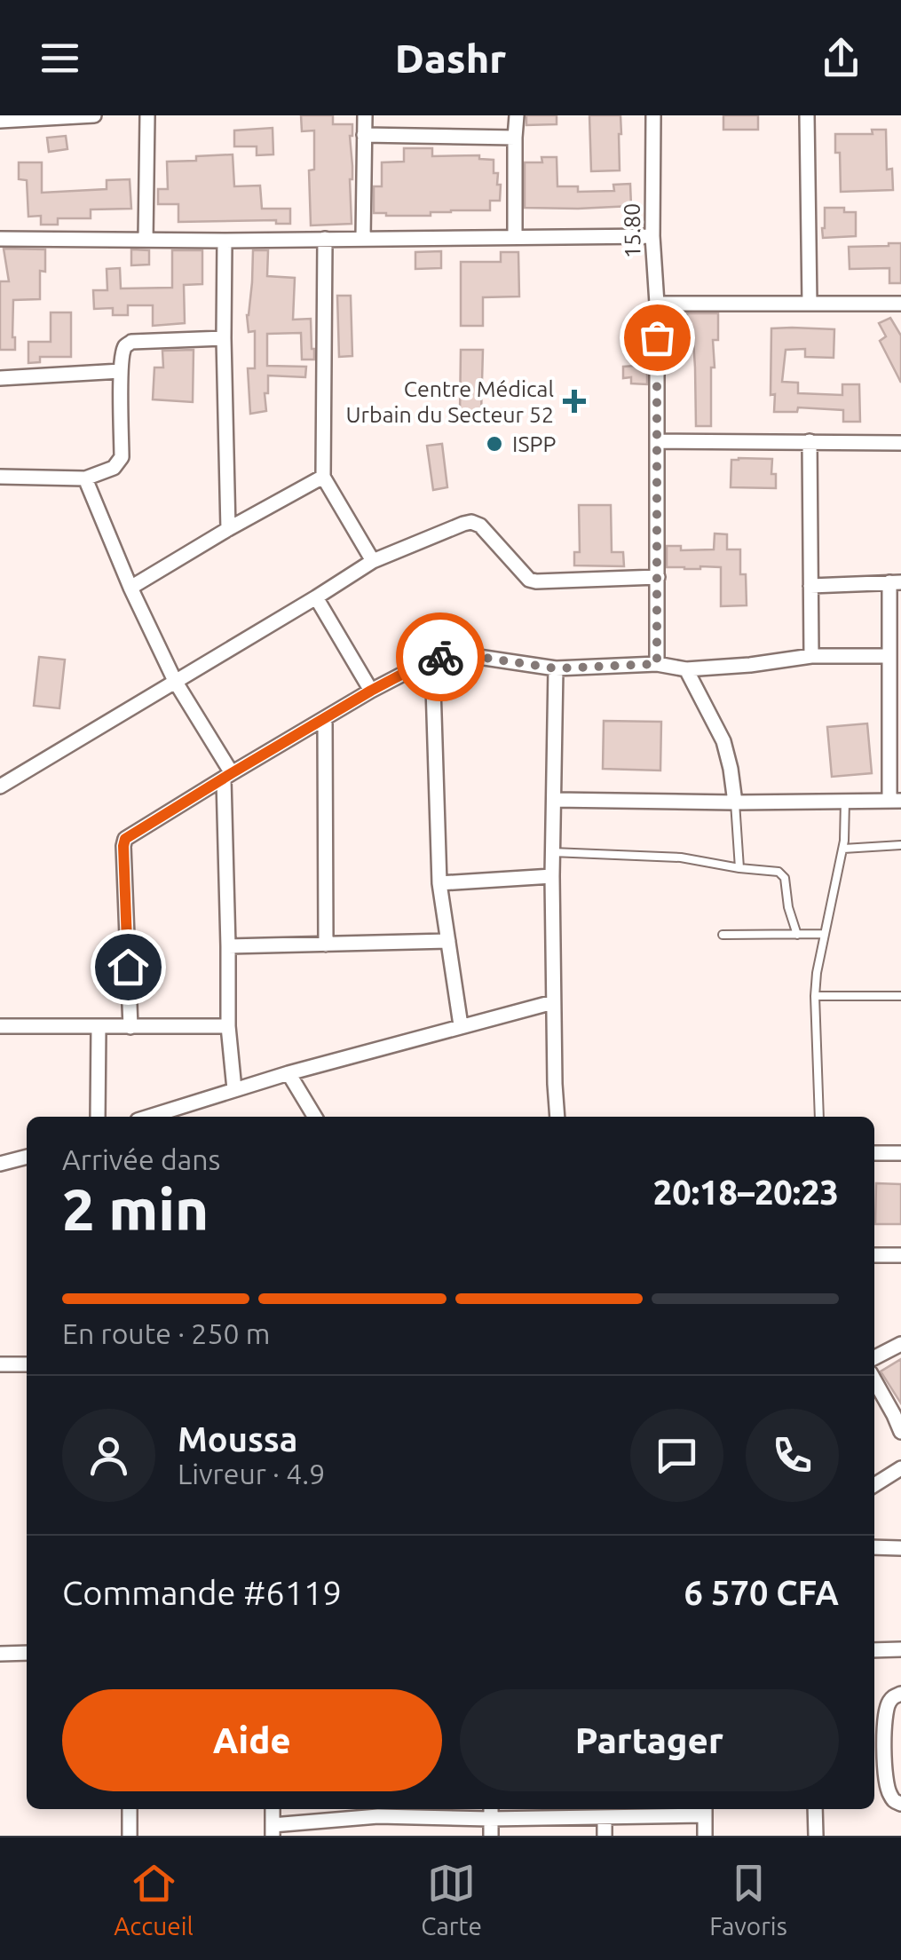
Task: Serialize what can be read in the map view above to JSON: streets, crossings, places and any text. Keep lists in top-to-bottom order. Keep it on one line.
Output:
{"streets":{"street":["15.80"]},"places":{"health":["Centre Médical Urbain du Secteur 52"],"other":["ISPP"]},"page":{"header":"Dashr","heading":["2 min","Arrivée dans","20:18–20:23"],"panel":["Moussa","Livreur · 4.9","Commande #6119","6 570 CFA"],"bar":"En route · 250 m","buttons":["Aide","Partager"],"tabs":["Accueil","Carte","Favoris"]}}
